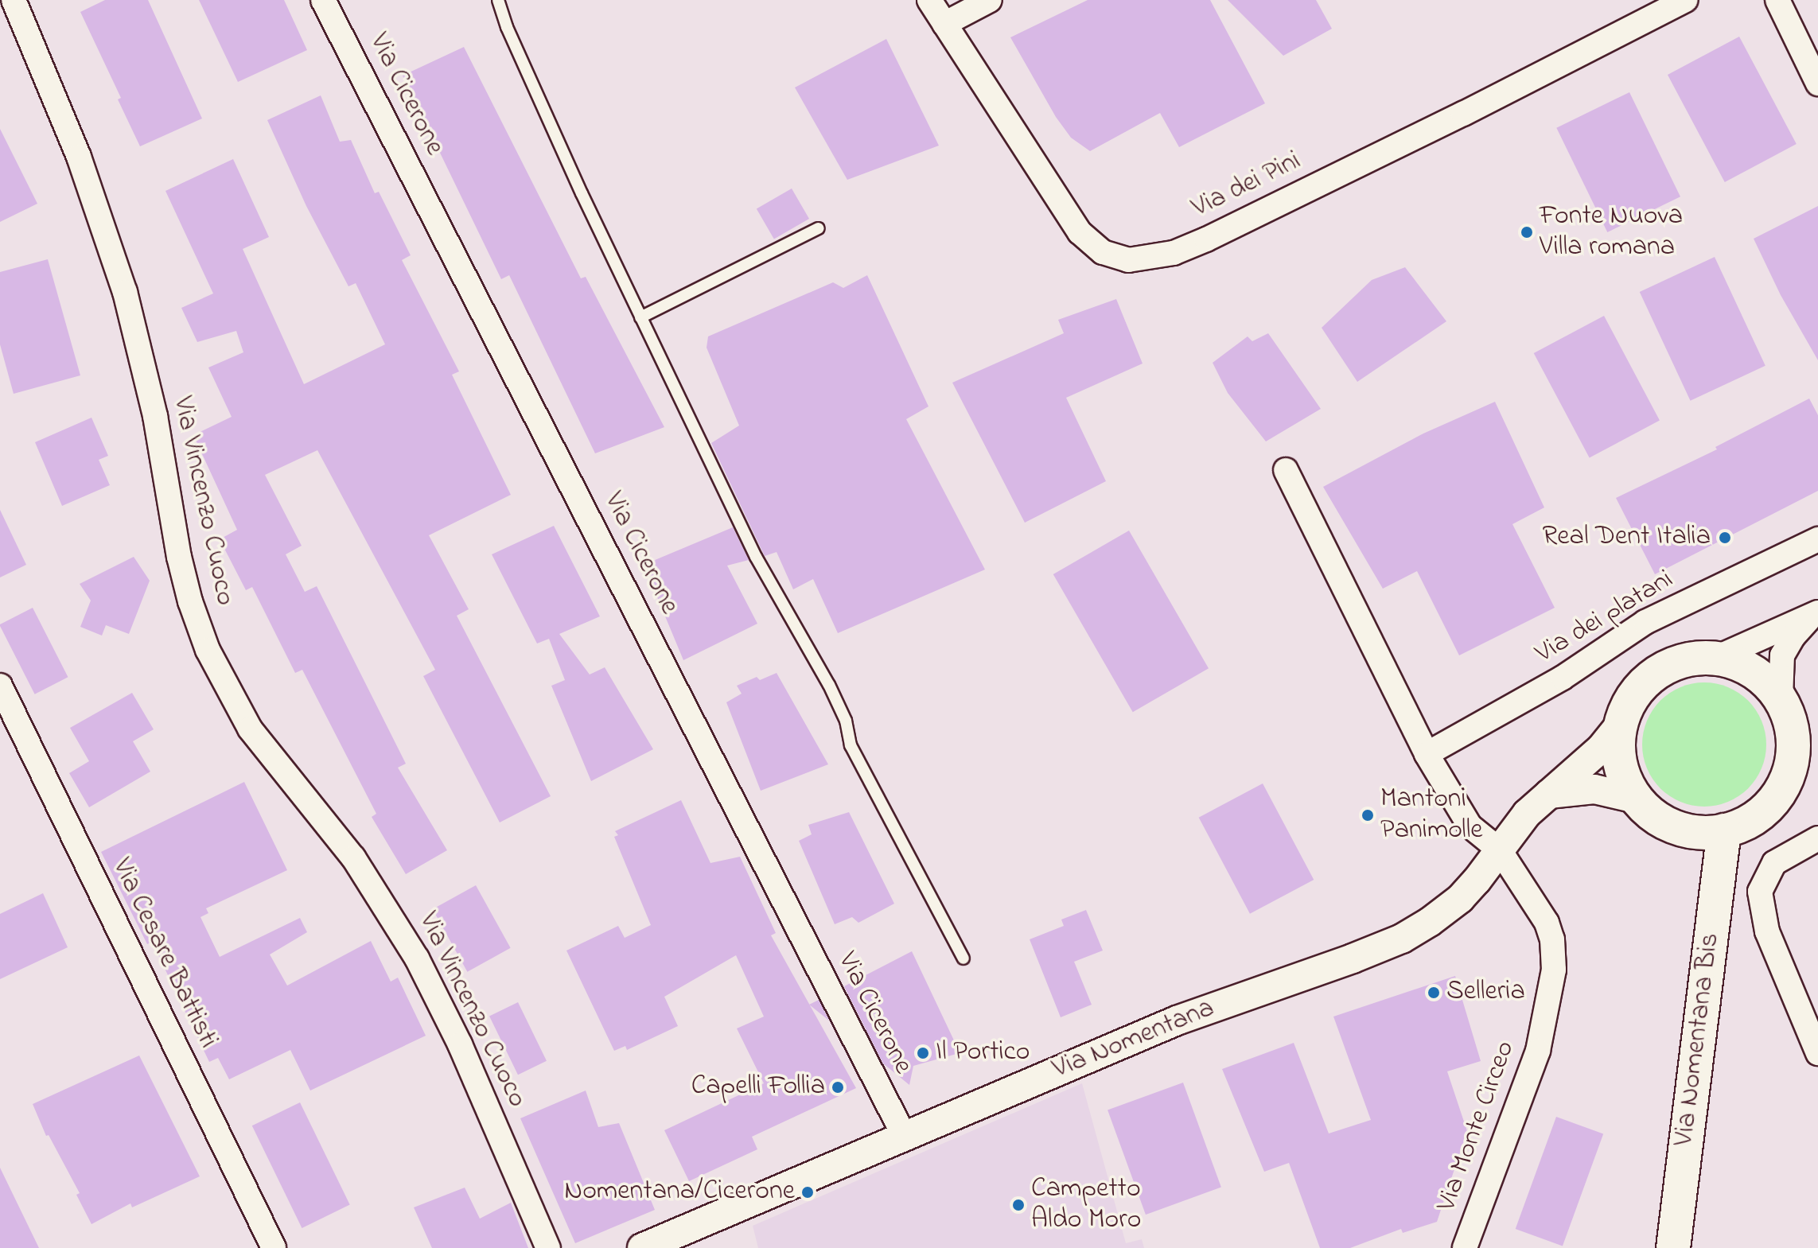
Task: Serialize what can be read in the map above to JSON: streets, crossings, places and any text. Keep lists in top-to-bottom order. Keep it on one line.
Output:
{"streets":{"main road":["Via Nomentana Bis"],"street":["Via Cicerone","Via dei Pini","Via Vincenzo Cuoco","Via dei platani","Via Cesare Battisti","Via Nomentana","Via Monte Circeo"]},"crossings":[["Via Cicerone","Via Nomentana"],["Via Nomentana","Via Nomentana Bis"],["Via Nomentana","Via Monte Circeo"]],"places":["Fonte Nuova Villa romana","Real Dent Italia","Mantoni Panimolle","Selleria","Il Portico","Capelli Follia","Nomentana/Cicerone","Campetto Aldo Moro"]}
